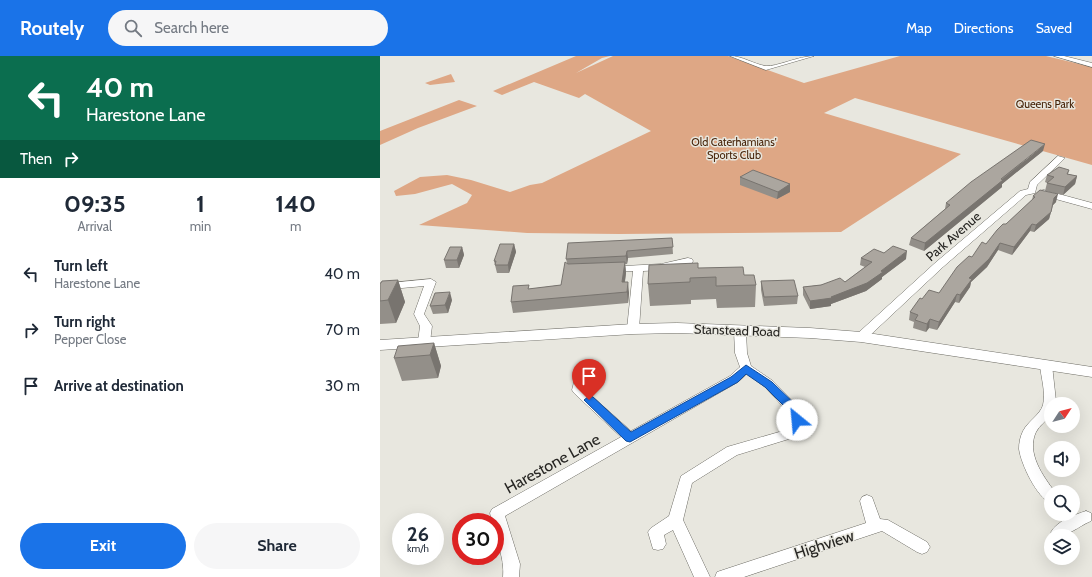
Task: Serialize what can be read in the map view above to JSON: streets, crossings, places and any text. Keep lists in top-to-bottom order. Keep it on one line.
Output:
{"streets":{"street":["Park Avenue","Stanstead Road","Harestone Lane","Highview"]},"crossings":[["Park Avenue","Stanstead Road"]],"parks":["Queens Park","Old Caterhamians' Sports Club"],"north":"top right","page":{"header":"Routely","search":"Search here","nav":["Map","Directions","Saved"],"turn":["40 m","Harestone Lane"],"then":"Then","eta":["09:35","Arrival","1","min","140","m"],"list":[{"name":"Turn left","note":"Harestone Lane","value":"40 m"},{"name":"Turn right","note":"Pepper Close","value":"70 m"},{"name":"Arrive at destination","value":"30 m"}],"speed":"26 km/h","limit":"30","buttons":["Exit","Share"]}}
